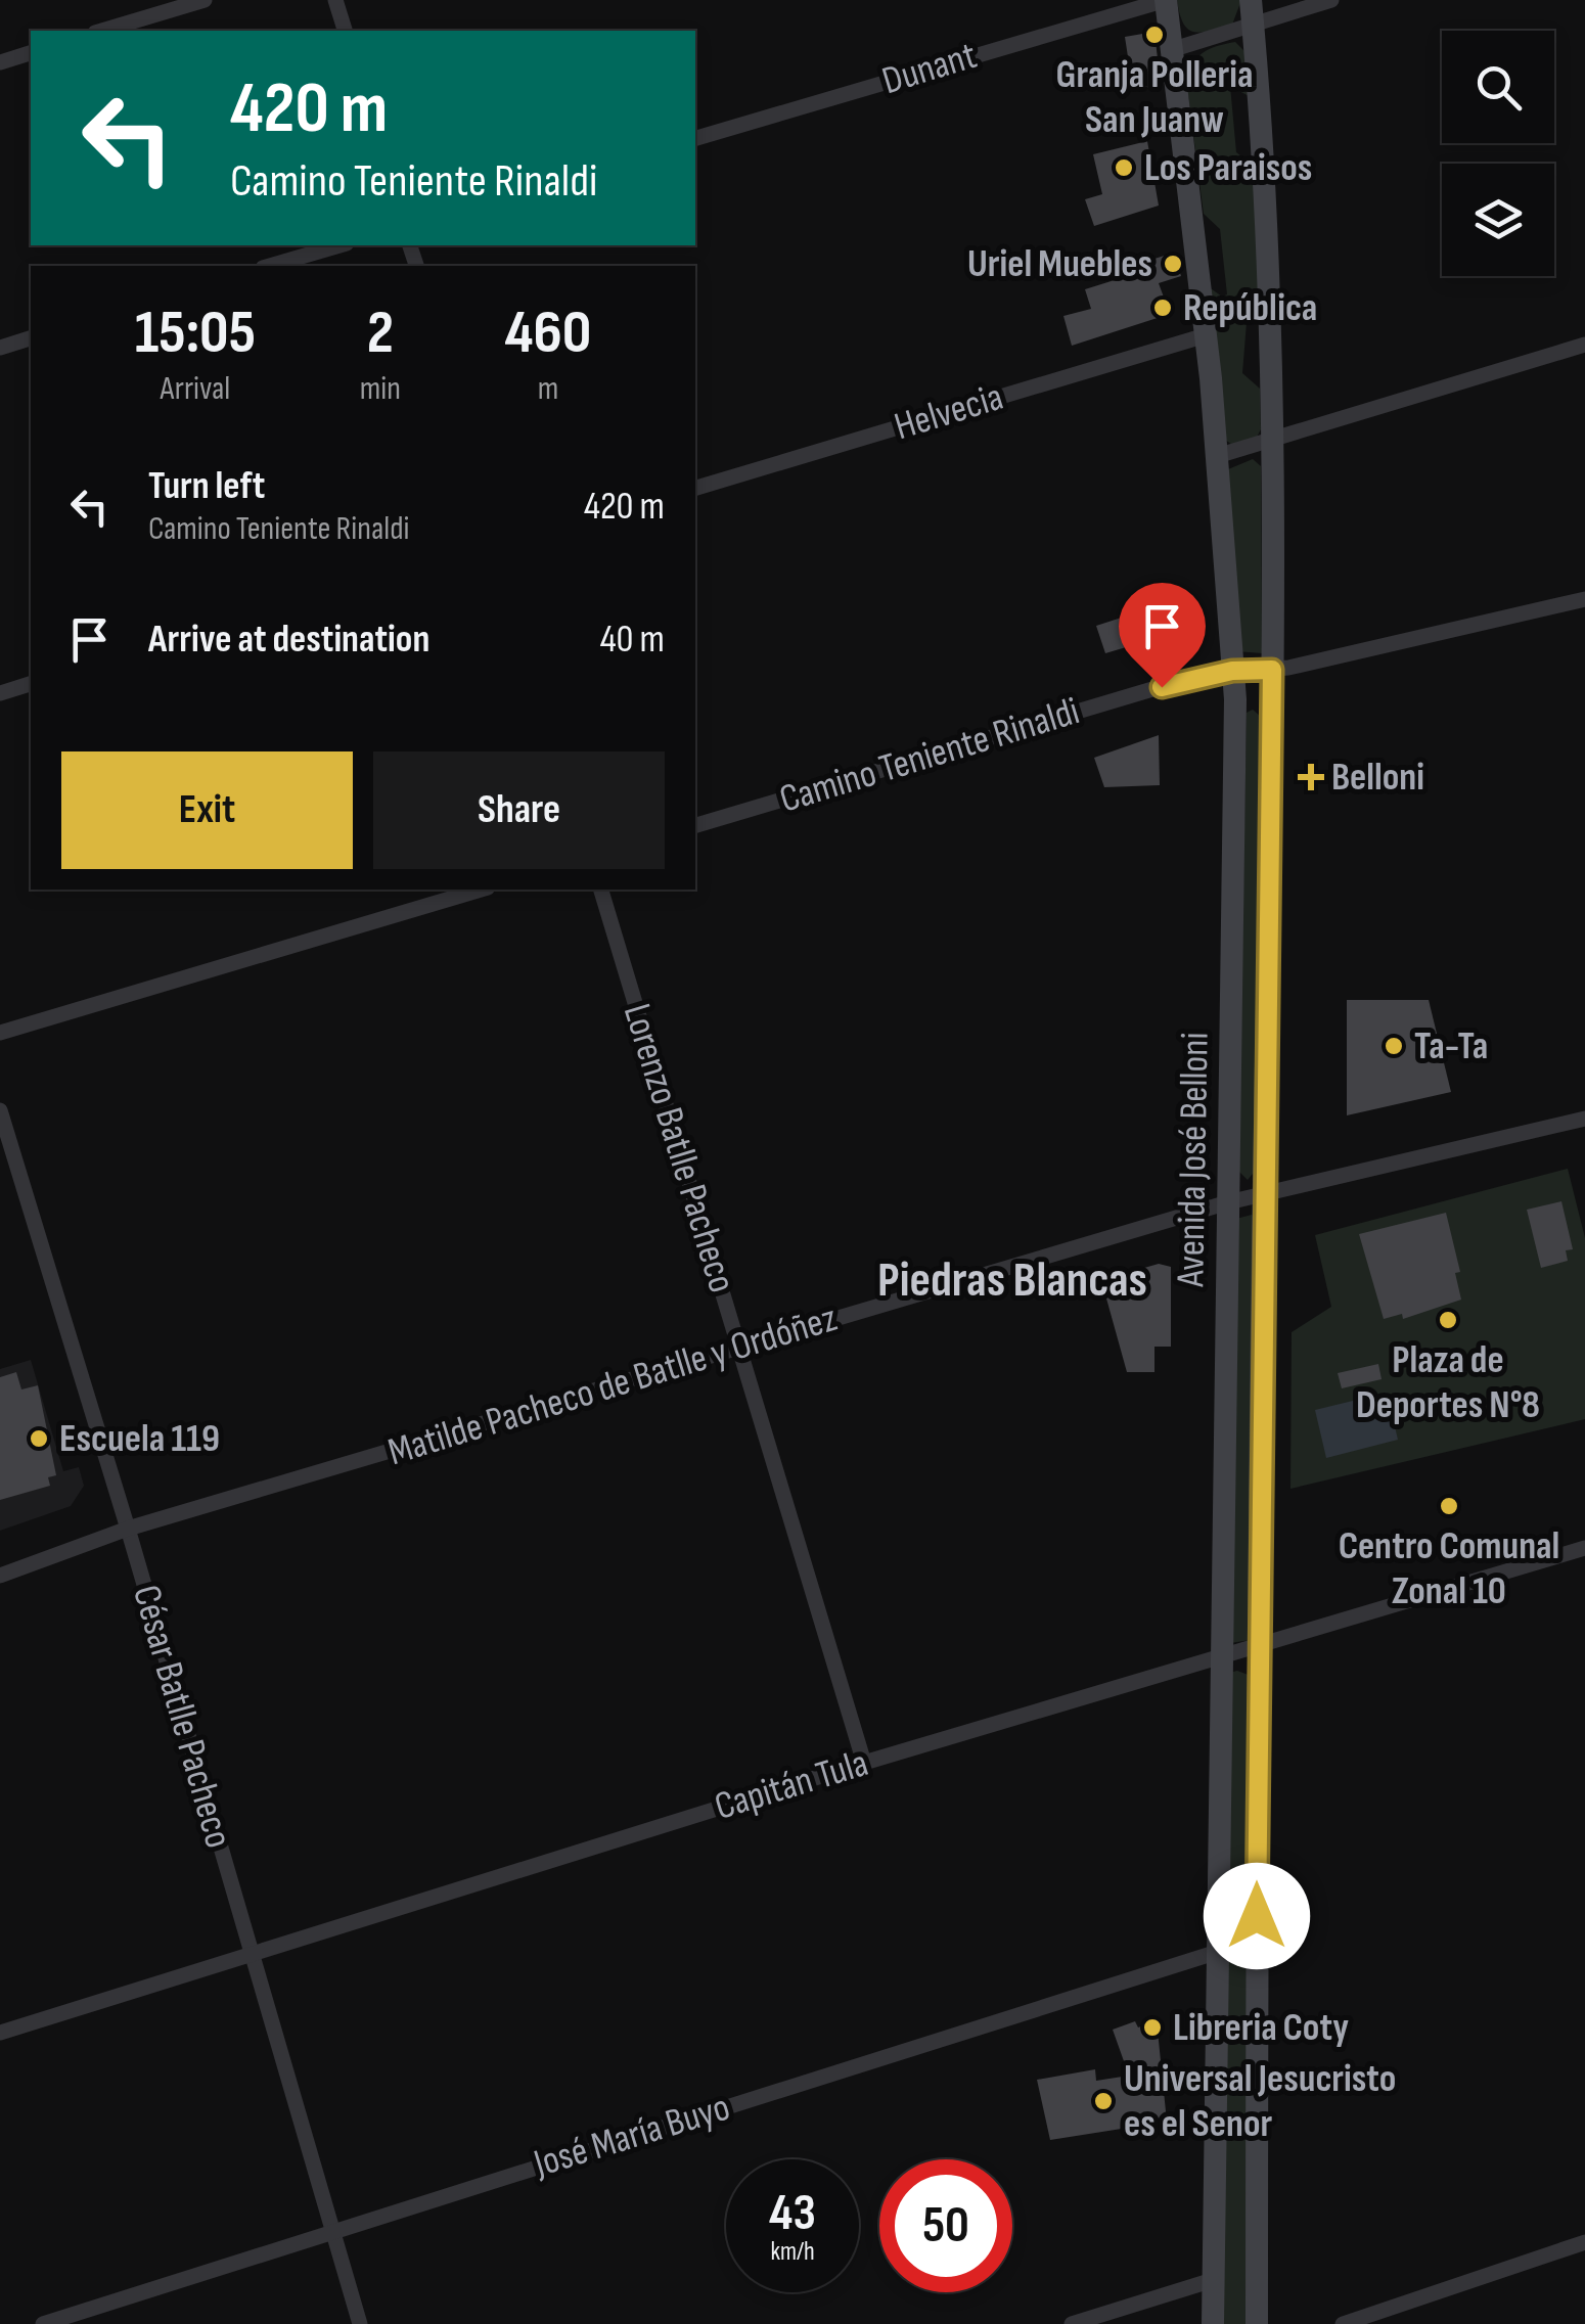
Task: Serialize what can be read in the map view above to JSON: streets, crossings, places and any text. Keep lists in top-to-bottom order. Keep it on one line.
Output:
{"streets":{"main road":["Avenida José Belloni"],"street":["Dunant","Helvecia","Camino Teniente Rinaldi","Lorenzo Batlle Pacheco","Matilde Pacheco de Batlle y Ordóñez","César Batlle Pacheco","Capitán Tula","José María Buyo"]},"crossings":[["Dunant","Avenida José Belloni"],["Helvecia","Avenida José Belloni"],["Camino Teniente Rinaldi","Avenida José Belloni"],["Lorenzo Batlle Pacheco","Matilde Pacheco de Batlle y Ordóñez"],["Lorenzo Batlle Pacheco","Capitán Tula"],["Avenida José Belloni","Matilde Pacheco de Batlle y Ordóñez"],["Avenida José Belloni","Capitán Tula"],["Avenida José Belloni","José María Buyo"],["Matilde Pacheco de Batlle y Ordóñez","César Batlle Pacheco"],["César Batlle Pacheco","Capitán Tula"],["César Batlle Pacheco","José María Buyo"]],"districts":["Piedras Blancas"],"places":{"other":["Granja Polleria San Juanw","Los Paraisos","Uriel Muebles","República","Ta-Ta","Plaza de Deportes N°8","Escuela 119","Centro Comunal Zonal 10","Libreria Coty","Universal Jesucristo es el Senor"],"health":["Belloni"]},"page":{"turn":["420 m","Camino Teniente Rinaldi"],"eta":["15:05","Arrival","2","min","460","m"],"list":[{"name":"Turn left","note":"Camino Teniente Rinaldi","value":"420 m"},{"name":"Arrive at destination","value":"40 m"}],"buttons":["Exit","Share"],"speed":"43 km/h","limit":"50"}}
